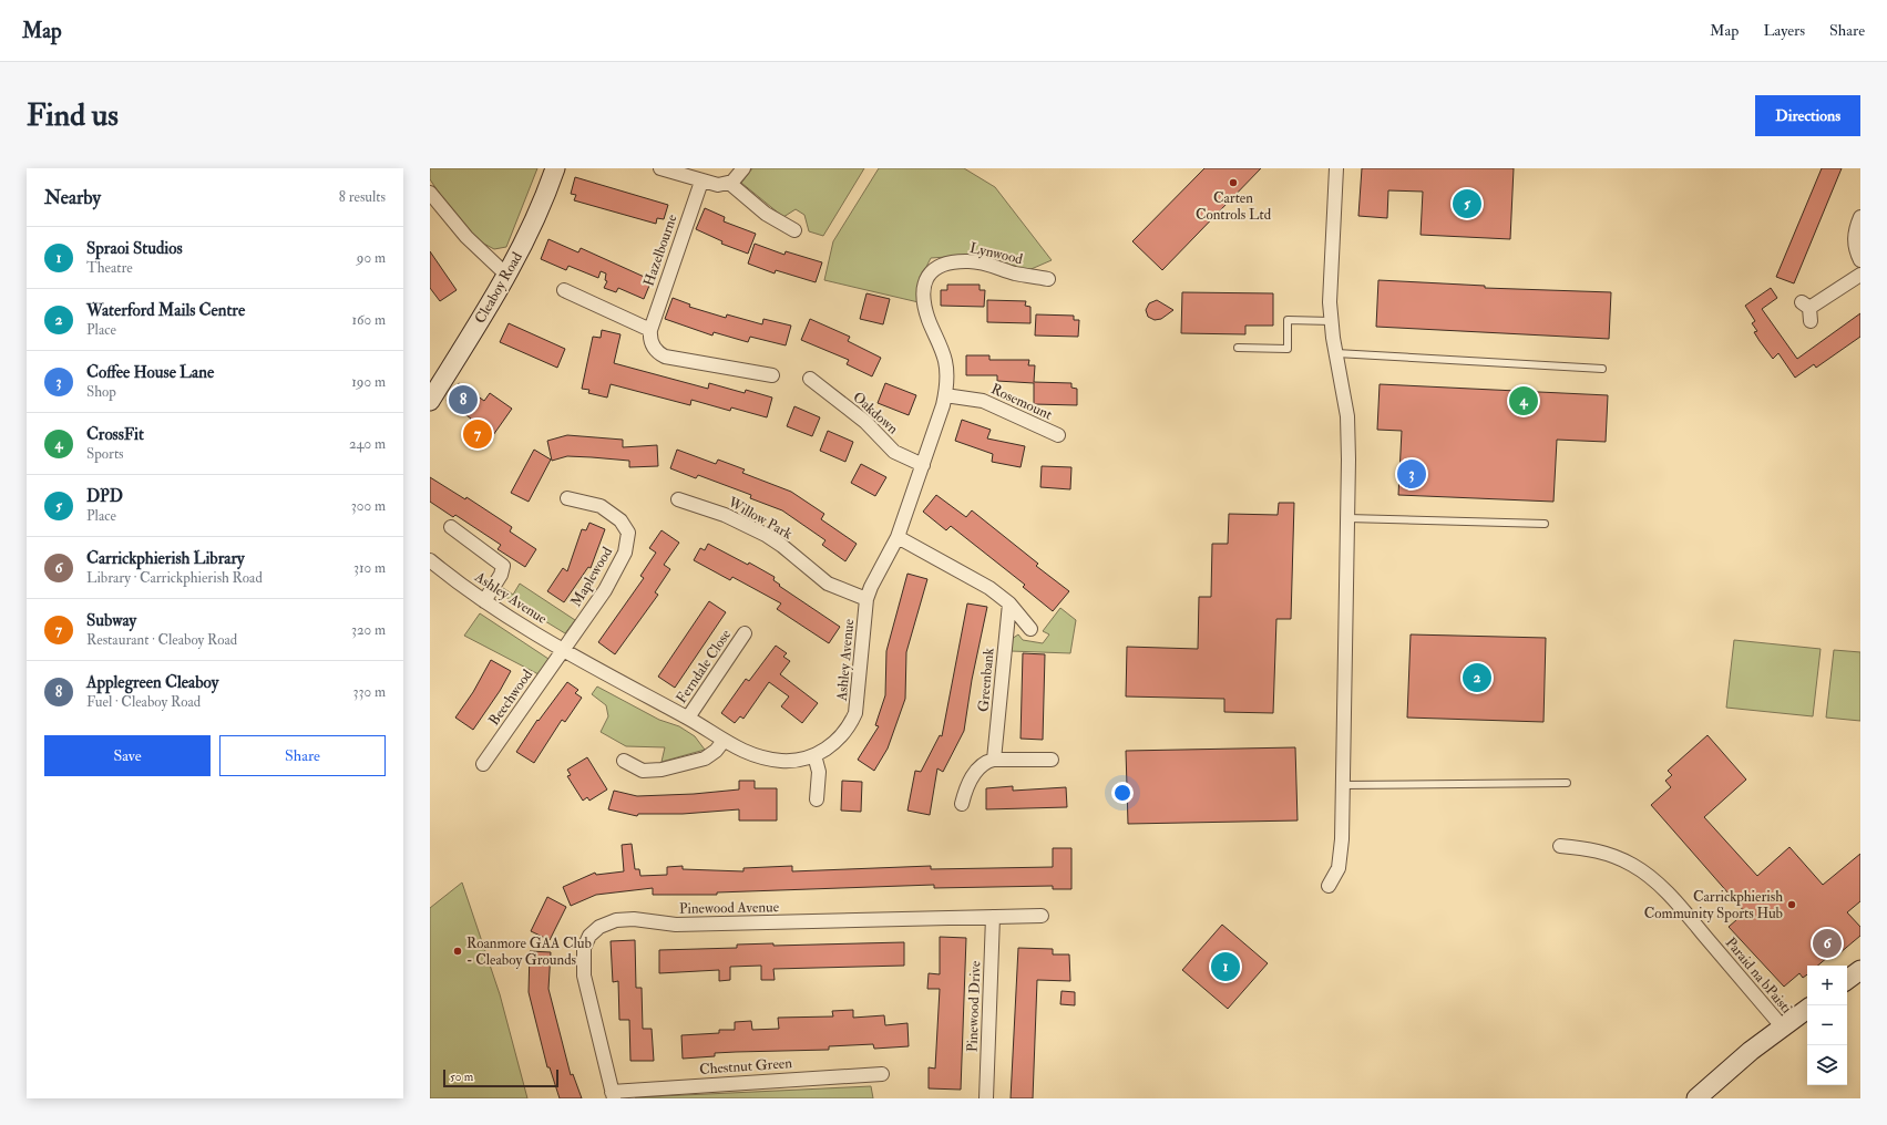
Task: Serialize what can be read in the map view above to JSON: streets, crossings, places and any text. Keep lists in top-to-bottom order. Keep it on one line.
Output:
{"streets":{"street":["Hazelbourne","Lynwood","Cleaboy Road","Rosemount","Oakdown","Willow Park","Maplewood","Ashley Avenue","Ferndale Close","Greenbank","Beechwood","Pinewood Avenue","Paraid na bPaisti","Pinewood Drive","Chestnut Green"]},"crossings":[["Lynwood","Ashley Avenue"],["Rosemount","Ashley Avenue"],["Oakdown","Ashley Avenue"],["Willow Park","Ashley Avenue"],["Maplewood","Ashley Avenue"],["Maplewood","Beechwood"],["Ashley Avenue","Ferndale Close"],["Ashley Avenue","Beechwood"],["Pinewood Avenue","Pinewood Drive"],["Pinewood Avenue","Chestnut Green"]],"places":["Carten Controls Ltd","Carrickphierish Community Sports Hub","Roanmore GAA Club - Cleaboy Grounds"],"scale_bar":"50 m","page":{"header":"Map","nav":["Map","Layers","Share"],"buttons":["Directions",["Save","Share"]],"title":"Find us","heading":["Nearby","8 results"],"pins":["5","8","4","7","3","2","6","1"],"list":[{"mark":"1","name":"Spraoi Studios","note":"Theatre","value":"90 m"},{"mark":"2","name":"Waterford Mails Centre","note":"Place","value":"160 m"},{"mark":"3","name":"Coffee House Lane","note":"Shop","value":"190 m"},{"mark":"4","name":"CrossFit","note":"Sports","value":"240 m"},{"mark":"5","name":"DPD","note":"Place","value":"300 m"},{"mark":"6","name":"Carrickphierish Library","note":"Library · Carrickphierish Road","value":"310 m"},{"mark":"7","name":"Subway","note":"Restaurant · Cleaboy Road","value":"320 m"},{"mark":"8","name":"Applegreen Cleaboy","note":"Fuel · Cleaboy Road","value":"330 m"}],"map_buttons":["+","−"],"scale":"50 m"}}
